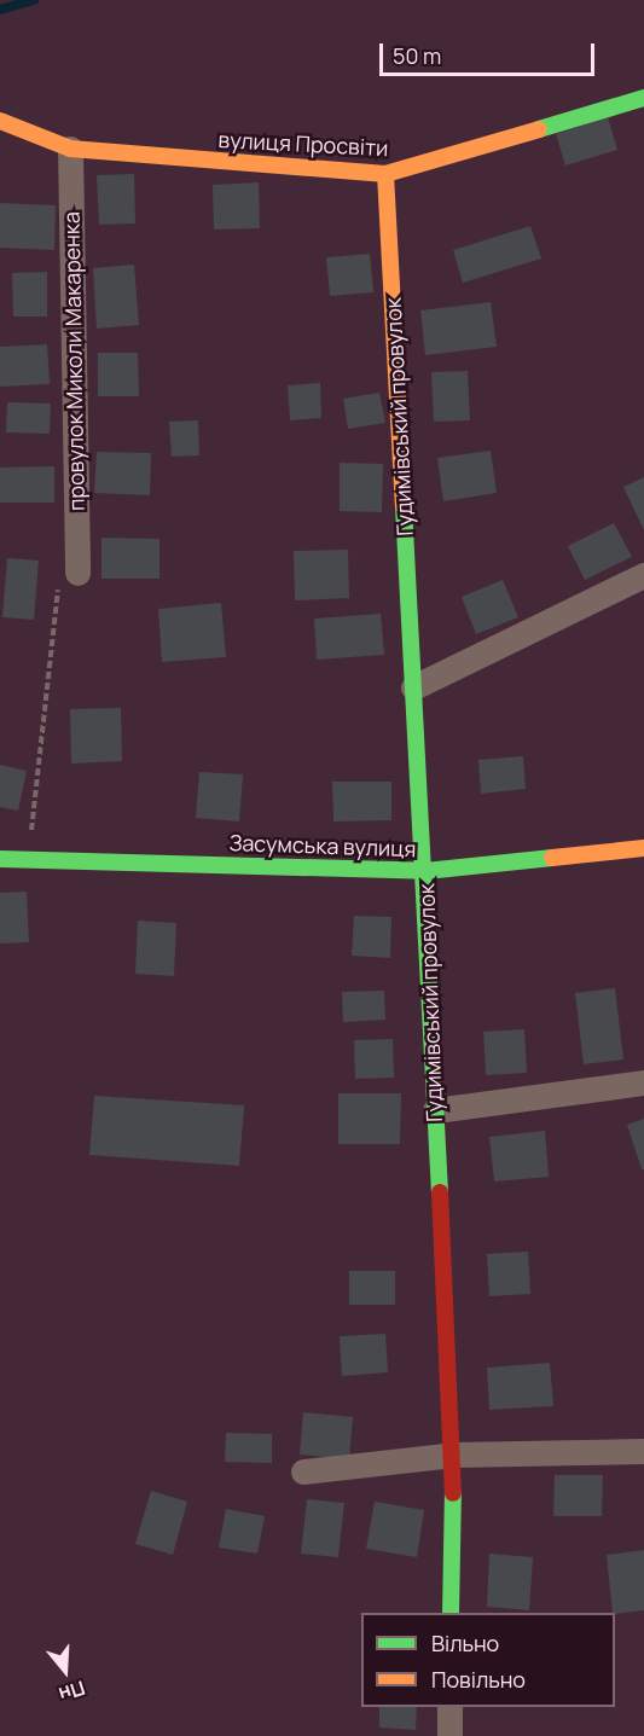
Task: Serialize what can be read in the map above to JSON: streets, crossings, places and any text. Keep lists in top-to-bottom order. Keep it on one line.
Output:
{"streets":{"street":["вулиця Просвіти","провулок Миколи Макаренка","Гудимівський провулок","Засумська вулиця"]},"crossings":[["вулиця Просвіти","провулок Миколи Макаренка"],["вулиця Просвіти","Гудимівський провулок"],["Гудимівський провулок","Засумська вулиця"]],"legend":["Вільно","Повільно"],"scale_bar":"50 m","north":"bottom"}
